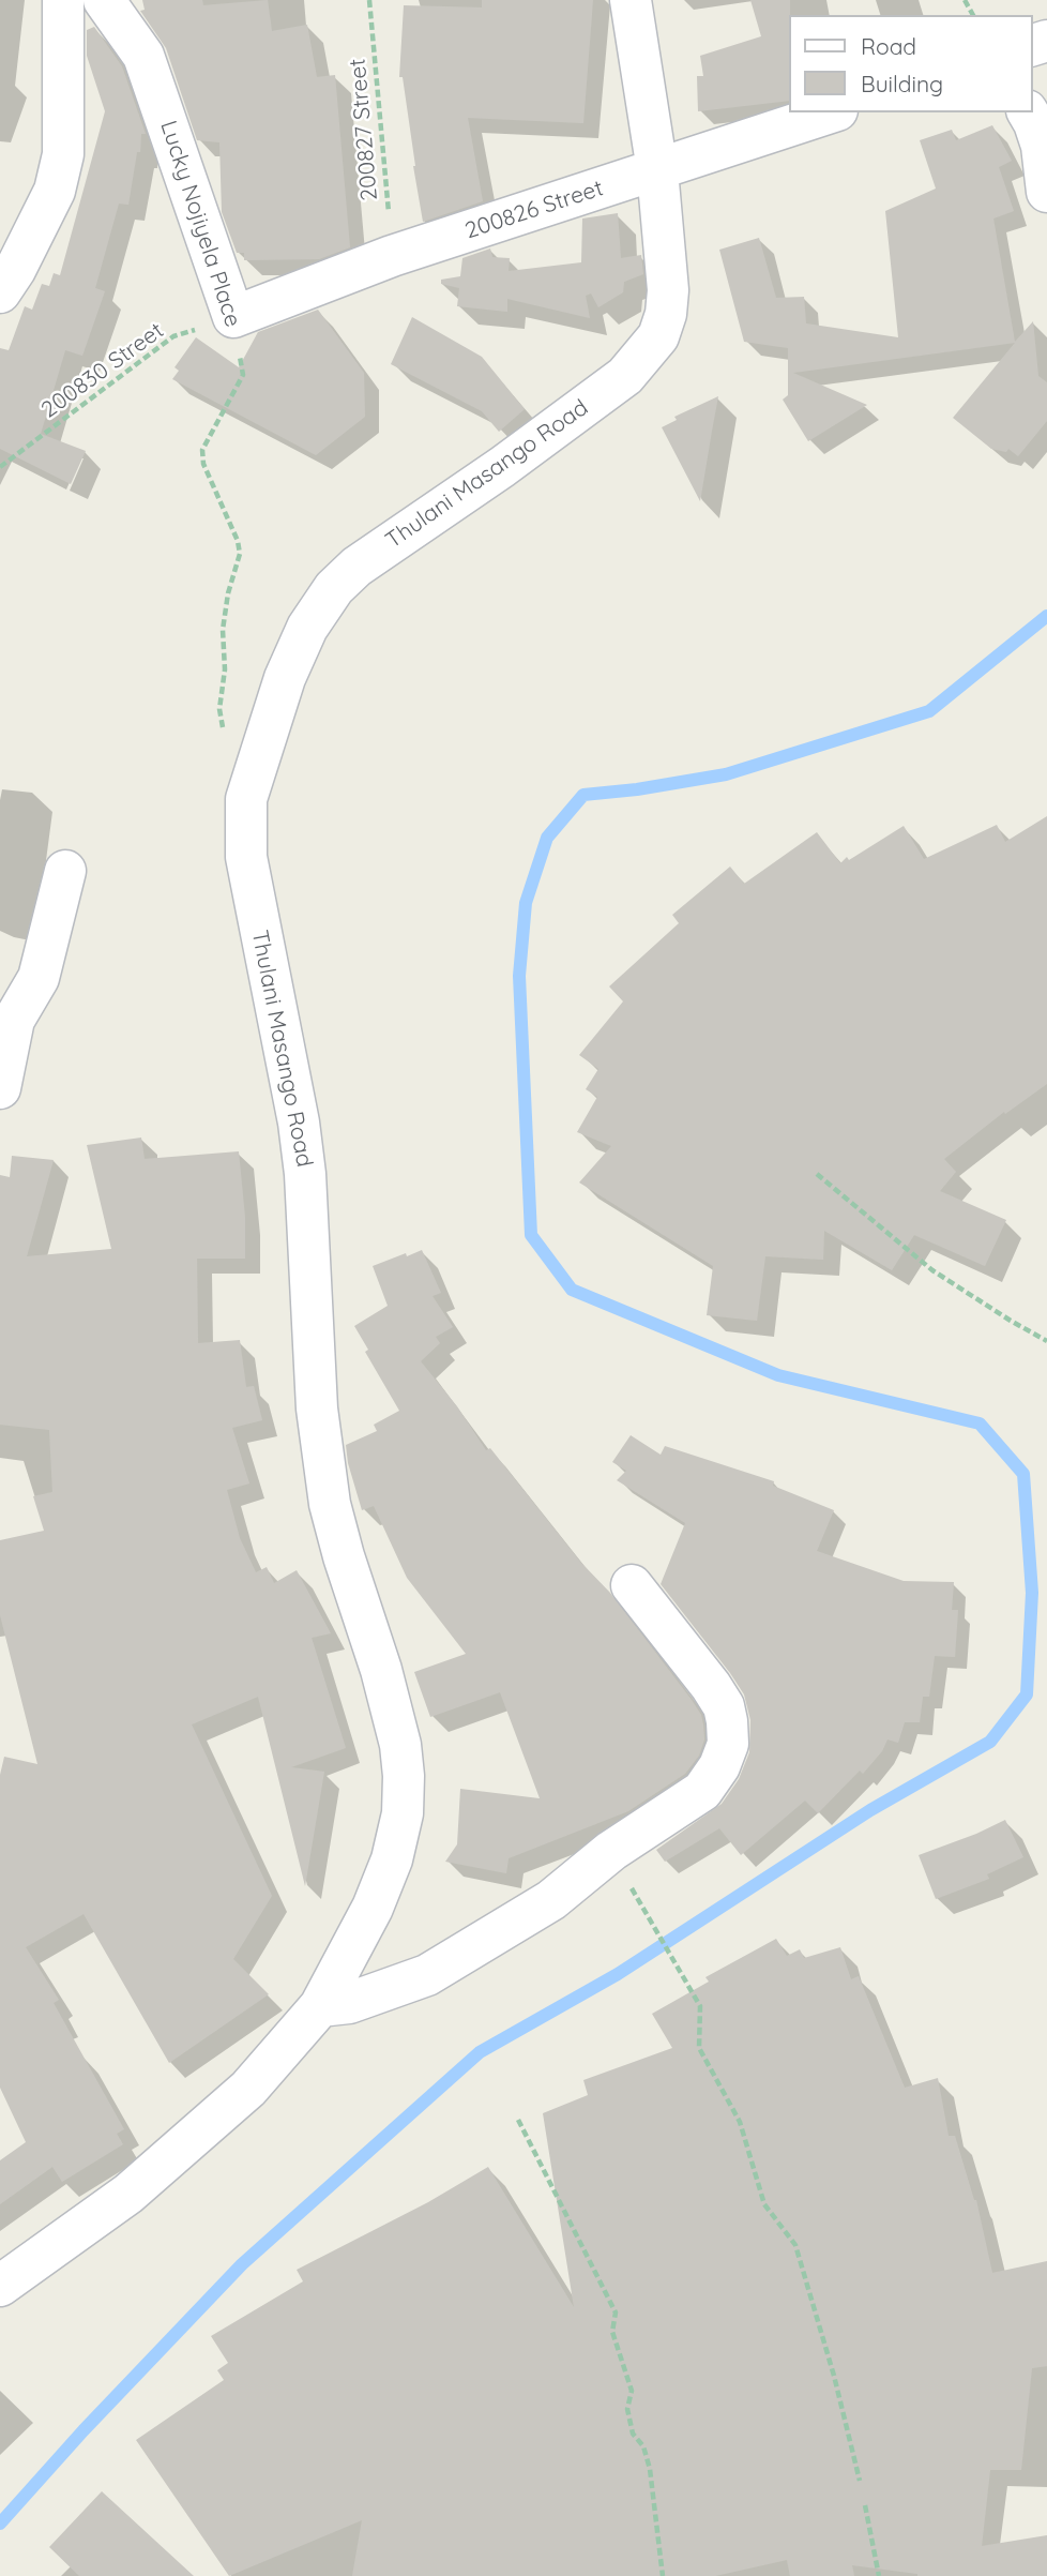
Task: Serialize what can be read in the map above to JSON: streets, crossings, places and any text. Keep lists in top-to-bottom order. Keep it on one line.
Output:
{"streets":{"street":["200826 Street","Lucky Nojiyela Place","Thulani Masango Road"],"path":["200827 Street","200830 Street"]},"crossings":[["200827 Street","200826 Street"],["200826 Street","Lucky Nojiyela Place"],["200826 Street","200830 Street"],["200826 Street","Thulani Masango Road"],["Lucky Nojiyela Place","200830 Street"]],"legend":["Road","Building"]}
